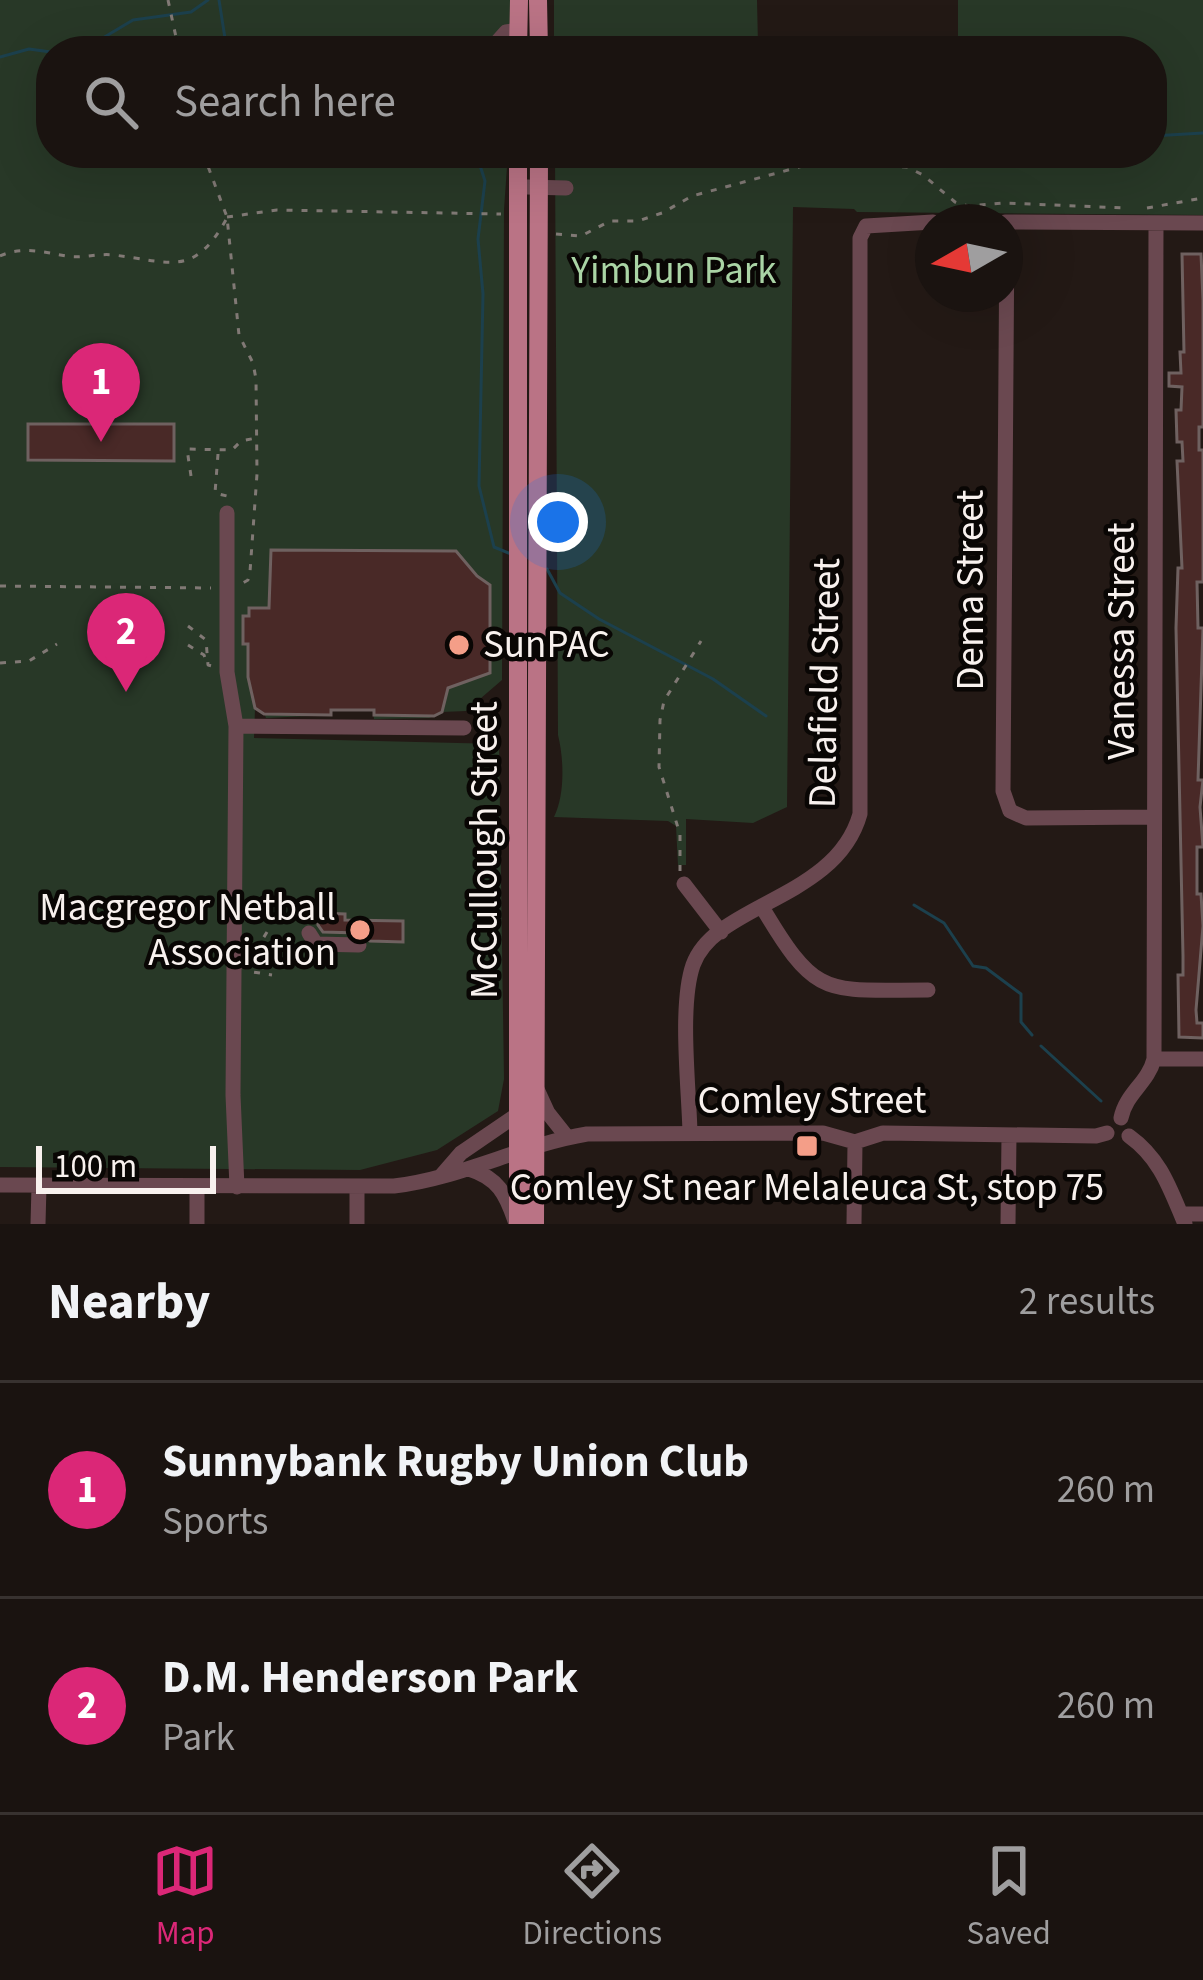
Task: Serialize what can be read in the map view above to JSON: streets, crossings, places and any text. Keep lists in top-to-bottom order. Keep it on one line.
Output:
{"streets":{"main road":["McCullough Street"],"street":["Dema Street","Vanessa Street","Delafield Street","Comley Street"]},"crossings":[["Dema Street","Vanessa Street"],["Delafield Street","Comley Street"],["McCullough Street","Comley Street"]],"parks":["Yimbun Park"],"places":{"other":["SunPAC","Macgregor Netball Association"],"transit":["Comley St near Melaleuca St, stop 75"]},"scale_bar":"100 m","north":"left","page":{"search":"Search here","pins":["1","2"],"scale":"100 m","heading":["Nearby","2 results"],"list":[{"mark":"1","name":"Sunnybank Rugby Union Club","note":"Sports","value":"260 m"},{"mark":"2","name":"D.M. Henderson Park","note":"Park","value":"260 m"}],"nav":["Map","Directions","Saved"]}}
